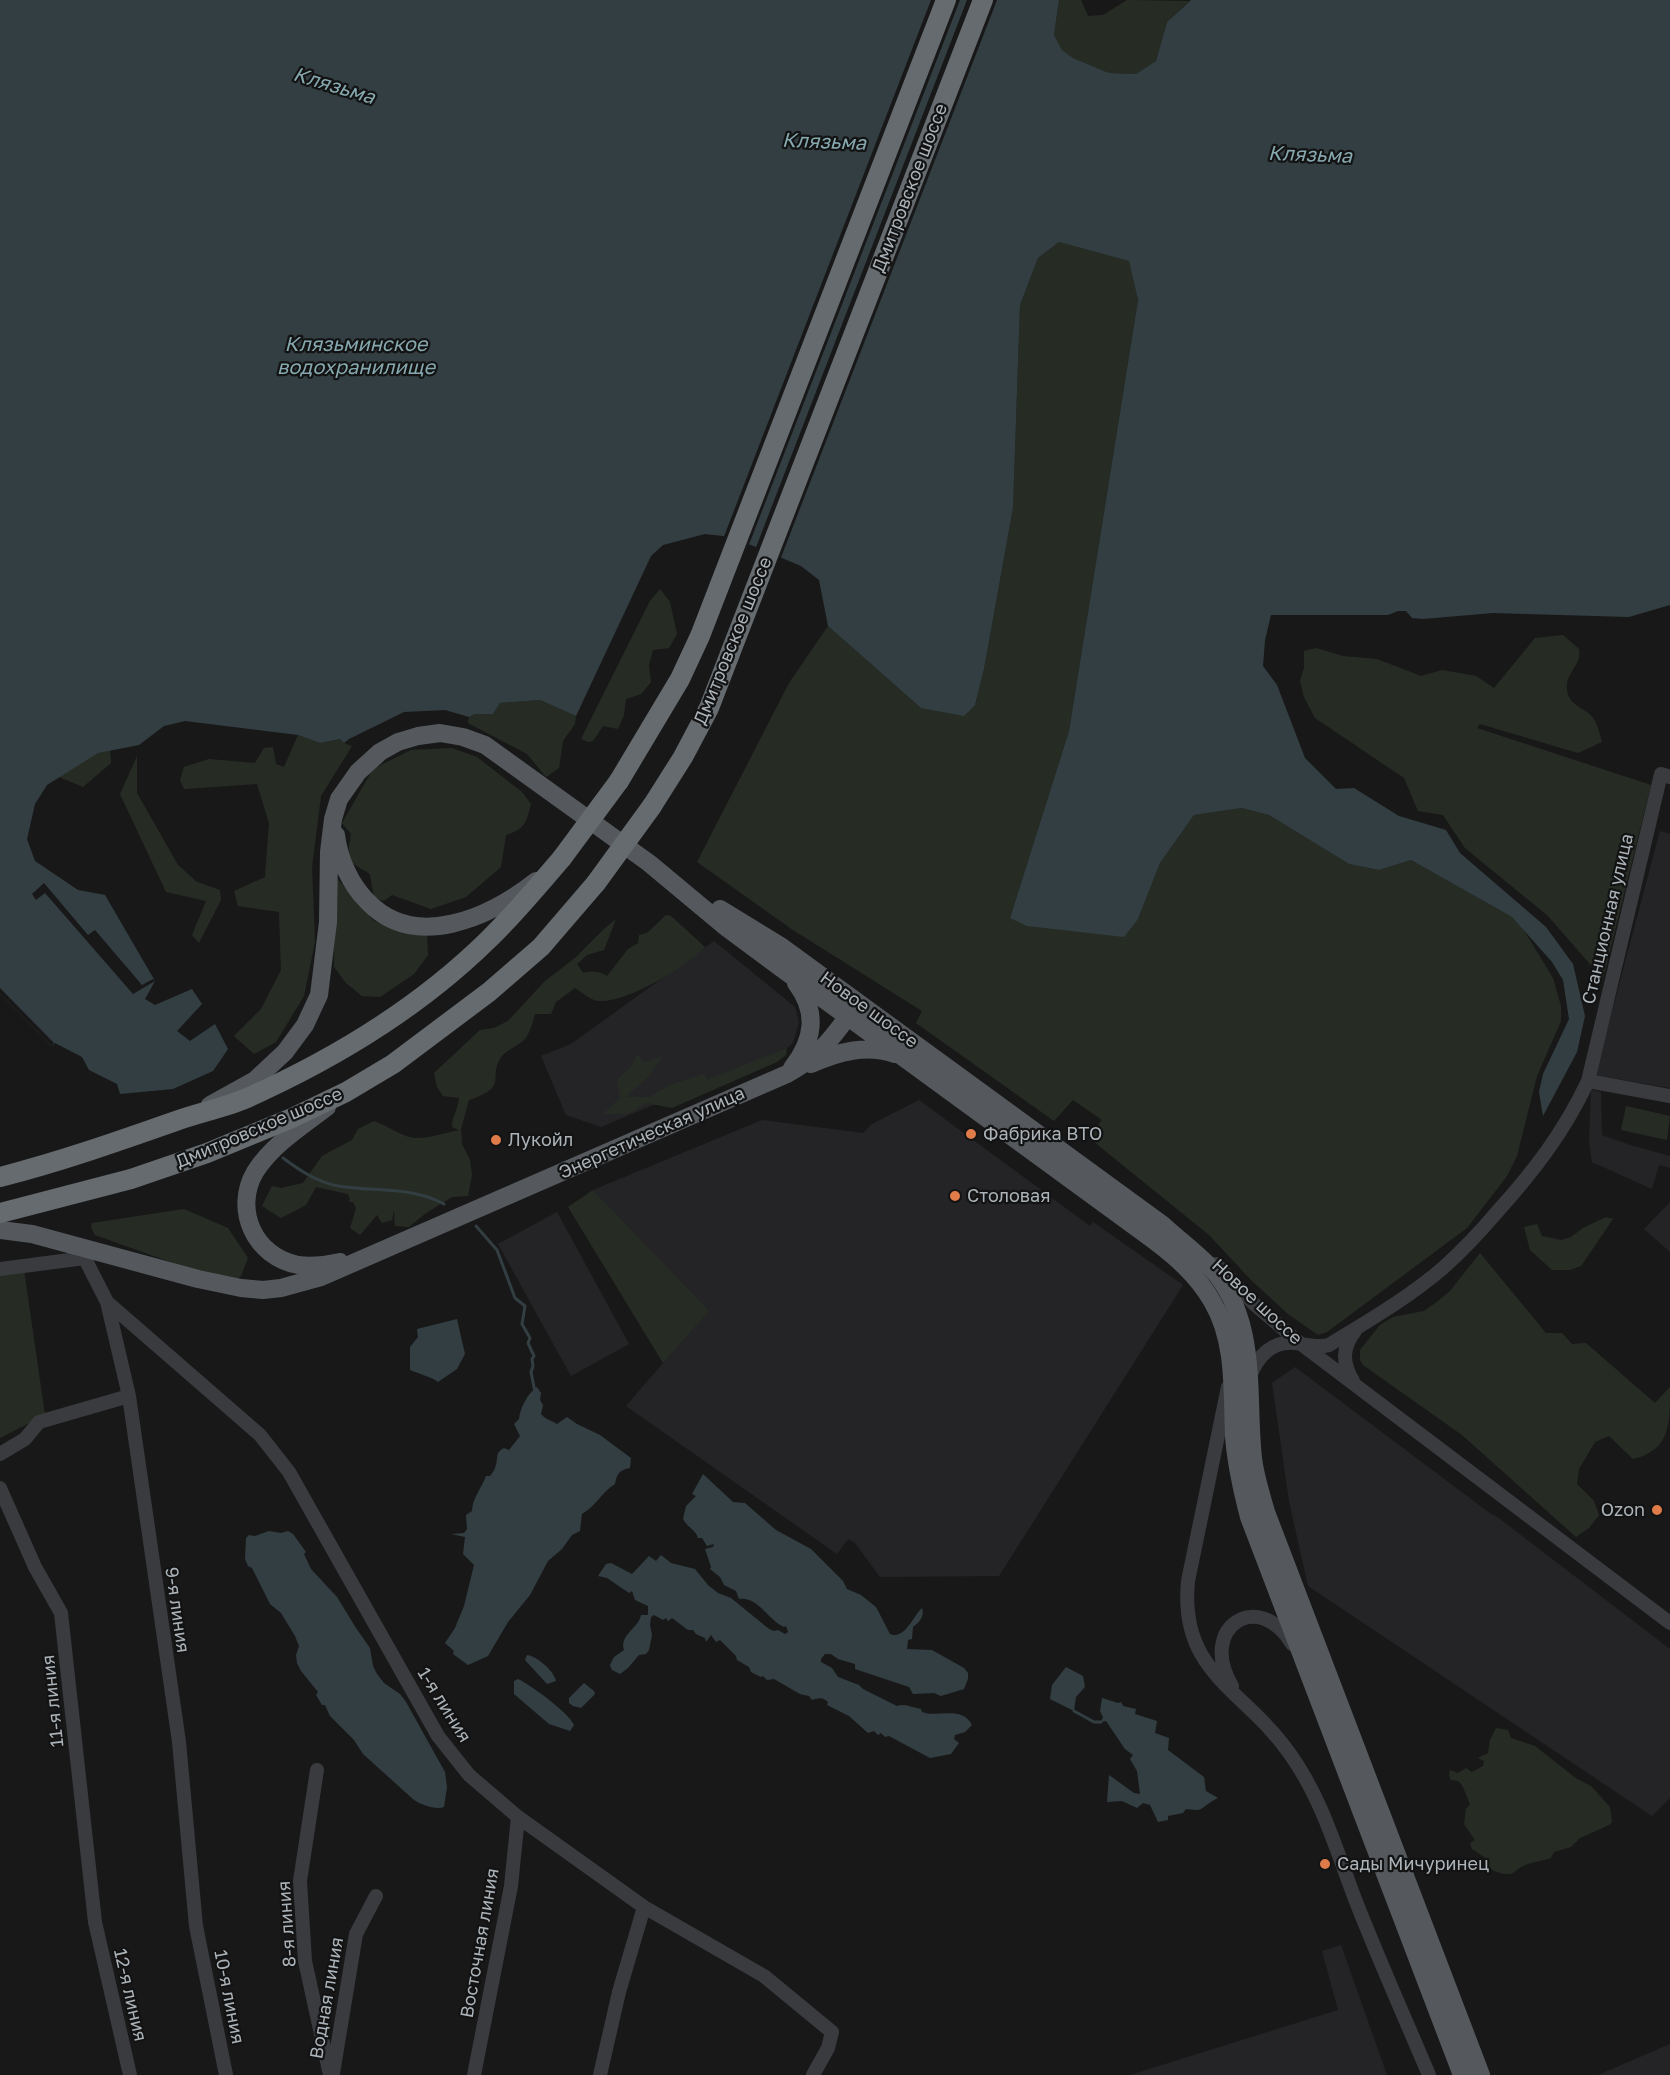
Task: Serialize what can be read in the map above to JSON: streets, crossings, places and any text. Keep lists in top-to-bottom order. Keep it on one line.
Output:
{"streets":{"highway":["Дмитровское шоссе"],"main road":["Новое шоссе","Энергетическая улица"],"street":["Станционная улица","9-я линия","11-я линия","1-я линия","8-я линия","Восточная линия","12-я линия","10-я линия","Водная линия"]},"crossings":[["Станционная улица","Новое шоссе"],["Новое шоссе","Энергетическая улица"],["9-я линия","1-я линия"],["9-я линия","10-я линия"],["11-я линия","12-я линия"],["1-я линия","Восточная линия"],["8-я линия","Водная линия"]],"water":["Клязьма","Клязьминское водохранилище"],"places":["Фабрика ВТО","Лукойл","Столовая","Ozon","Сады Мичуринец"]}
